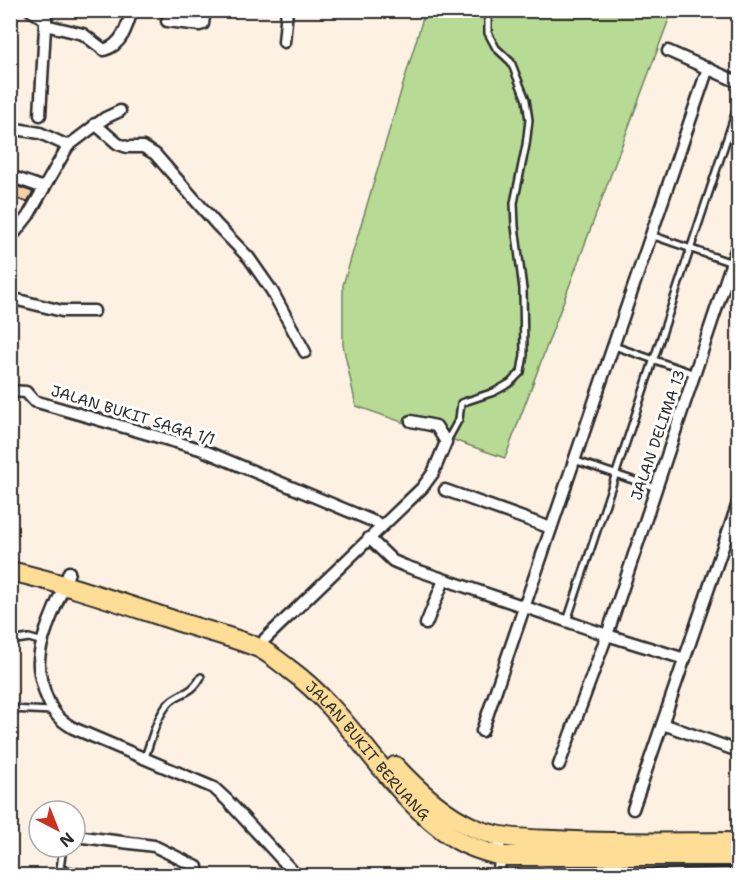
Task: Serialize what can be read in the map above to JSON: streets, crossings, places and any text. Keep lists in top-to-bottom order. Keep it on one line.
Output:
{"streets":{"main road":["JALAN BUKIT BERUANG"],"street":["JALAN BUKIT SAGA 1/1","JALAN DELIMA 13"]},"north":"bottom right"}
